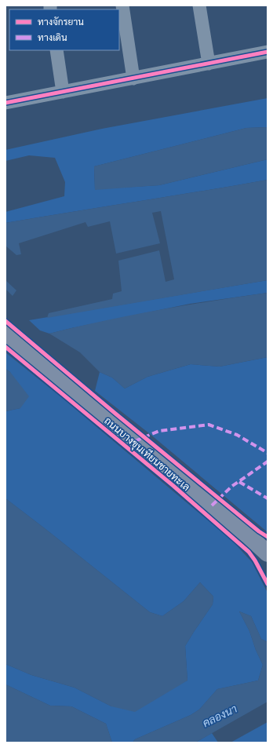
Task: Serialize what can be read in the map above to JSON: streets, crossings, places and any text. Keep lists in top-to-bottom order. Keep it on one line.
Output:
{"streets":{"main road":["ถนนบางขุนเทียนชายทะเล"]},"water":["คลองนา"],"legend":["ทางจักรยาน","ทางเดิน"]}
